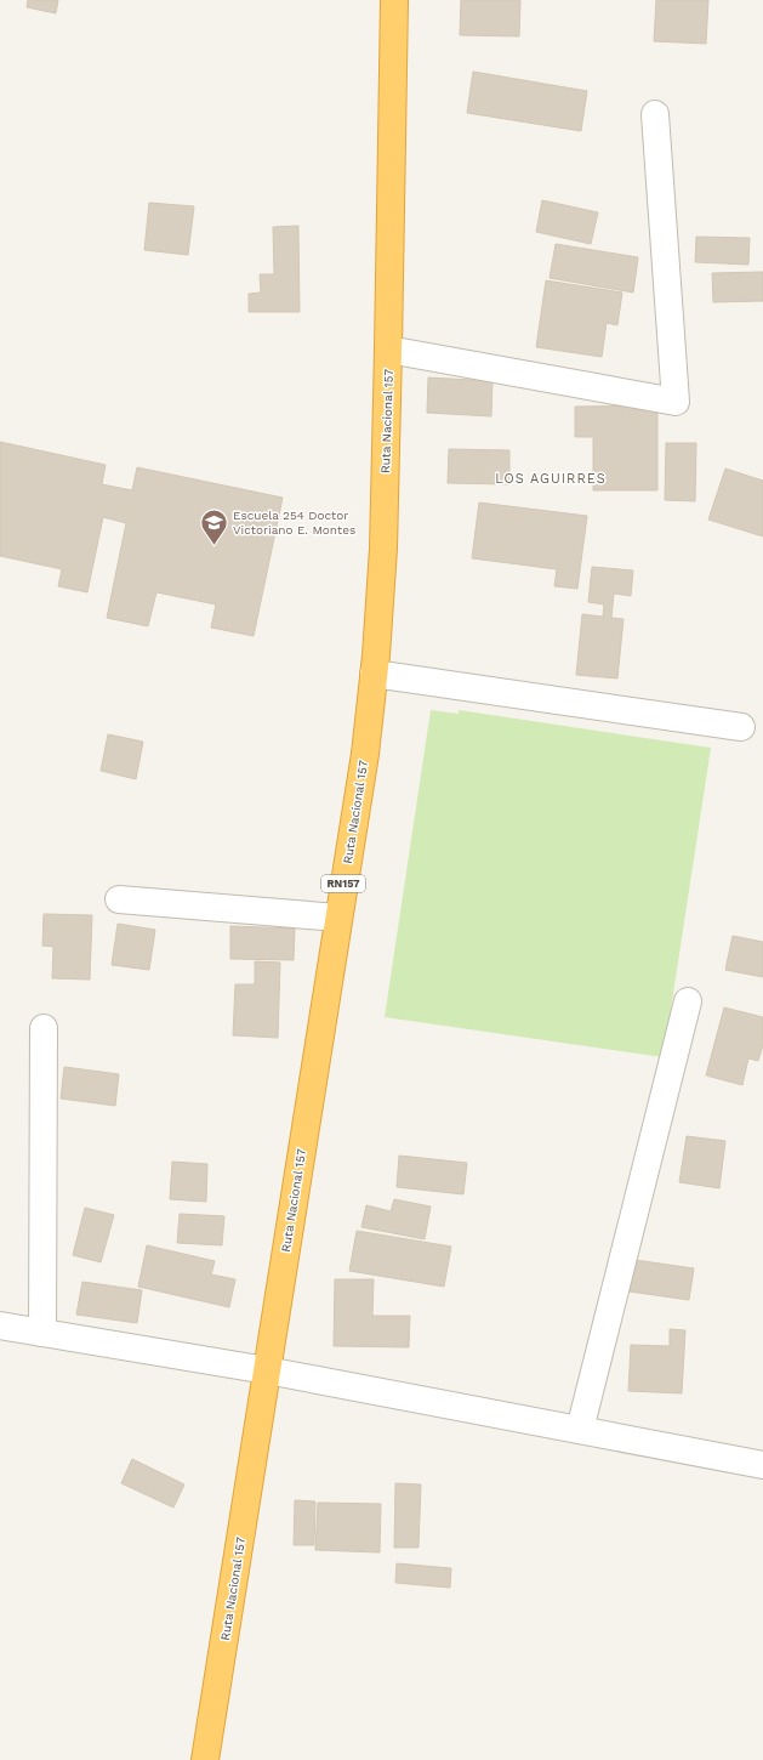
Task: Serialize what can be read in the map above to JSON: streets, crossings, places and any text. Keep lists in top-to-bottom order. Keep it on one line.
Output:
{"streets":{"highway":["Ruta Nacional 157","RN157"]},"districts":["LOS AGUIRRES"],"places":{"school or university":["Escuela 254 Doctor Victoriano E. Montes"]}}
